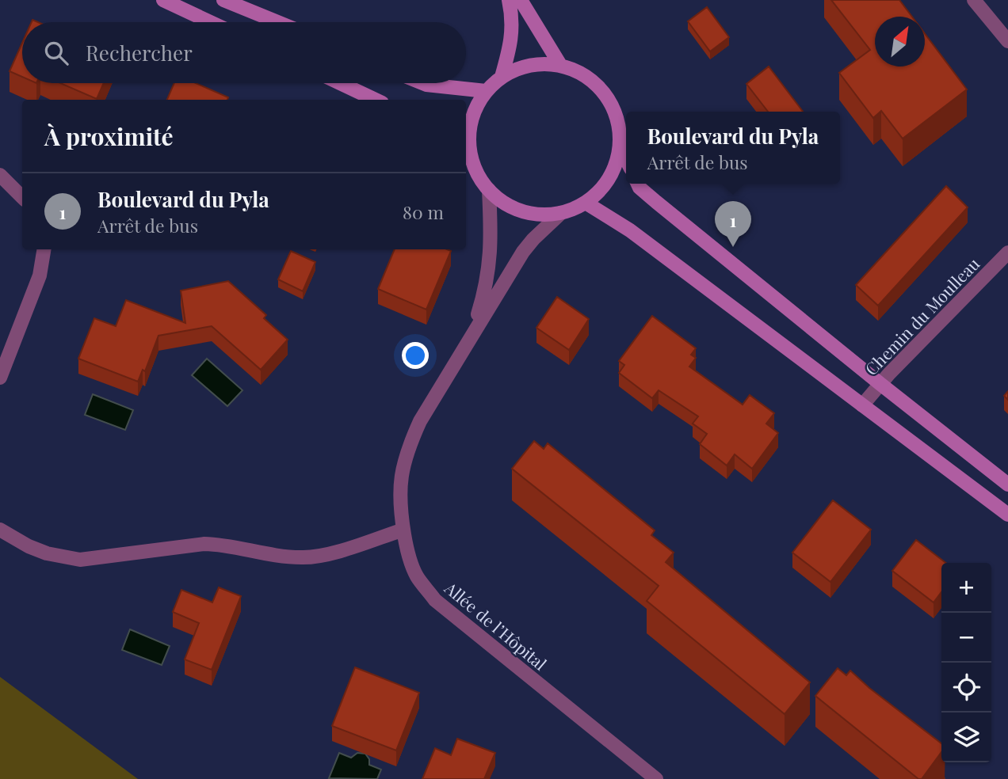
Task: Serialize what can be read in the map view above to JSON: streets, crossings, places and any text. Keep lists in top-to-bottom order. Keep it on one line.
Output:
{"streets":{"street":["Chemin du Moulleau","Allée de l’Hôpital"]},"north":"top right","page":{"search":"Rechercher","heading":"À proximité","popup":["Boulevard du Pyla","Arrêt de bus"],"list":[{"mark":"1","name":"Boulevard du Pyla","note":"Arrêt de bus","value":"80 m"}],"pins":"1","map_buttons":["+","−"]}}
